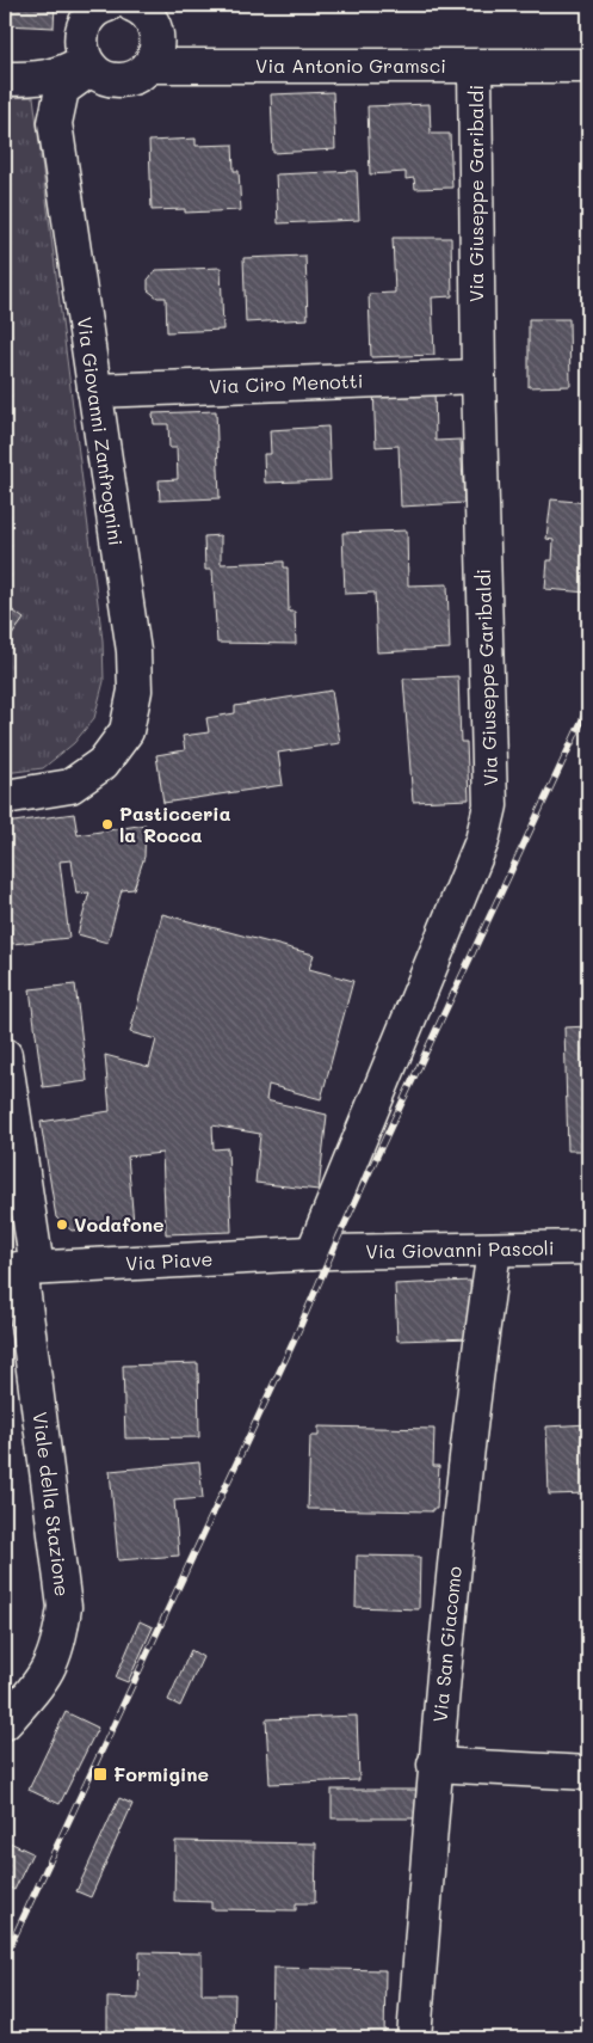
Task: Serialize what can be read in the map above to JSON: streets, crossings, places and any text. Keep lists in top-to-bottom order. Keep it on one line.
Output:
{"streets":{"street":["Via Antonio Gramsci","Via Giuseppe Garibaldi","Via Ciro Menotti","Via Giovanni Zanfrognini","Via Giovanni Pascoli","Via Piave","Viale della Stazione","Via San Giacomo"]},"crossings":[["Via Antonio Gramsci","Via Giuseppe Garibaldi"],["Via Giuseppe Garibaldi","Via Ciro Menotti"],["Via Giuseppe Garibaldi","Via Giovanni Pascoli"],["Via Giuseppe Garibaldi","Via Piave"],["Via Ciro Menotti","Via Giovanni Zanfrognini"],["Via Giovanni Pascoli","Via Piave"],["Via Giovanni Pascoli","Via San Giacomo"],["Via Piave","Viale della Stazione"]],"places":{"other":["Pasticceria la Rocca","Vodafone"],"transit":["Formigine"]}}
